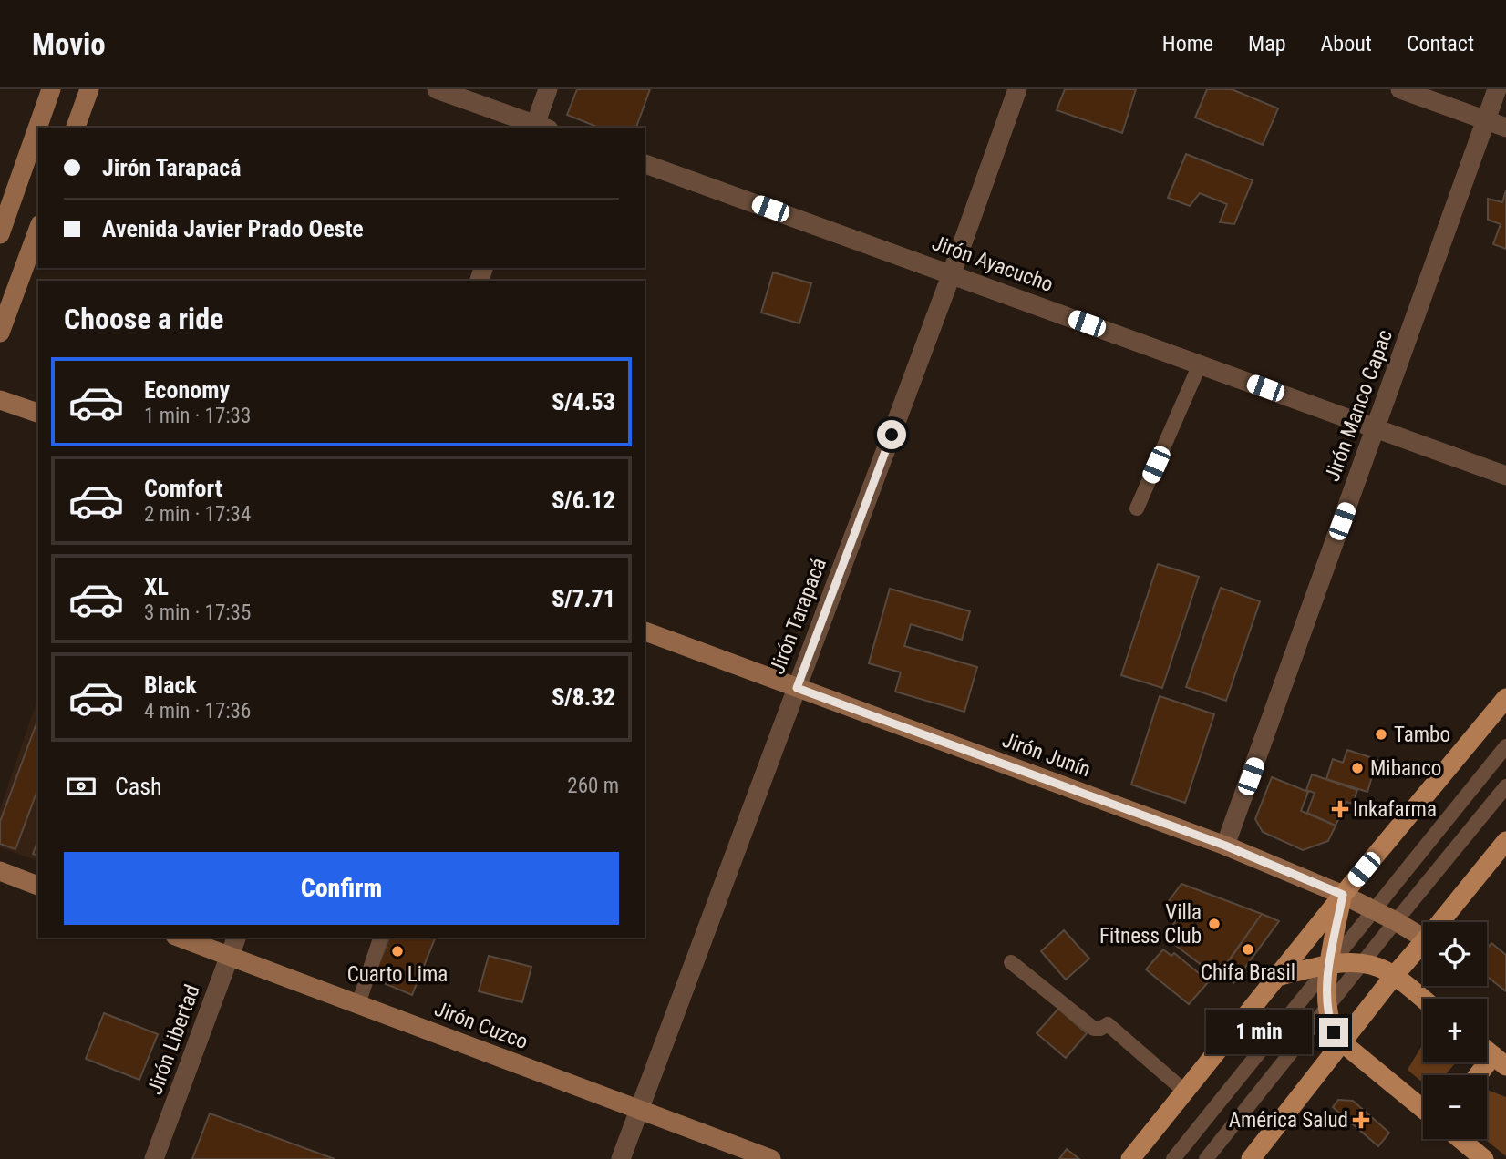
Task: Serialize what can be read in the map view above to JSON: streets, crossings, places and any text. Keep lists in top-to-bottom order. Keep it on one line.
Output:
{"streets":{"street":["Jirón Ayacucho","Jirón Manco Capac","Jirón Tarapacá","Jirón Junín","Jirón Cuzco","Jirón Libertad"]},"crossings":[["Jirón Ayacucho","Jirón Manco Capac"],["Jirón Ayacucho","Jirón Tarapacá"],["Jirón Manco Capac","Jirón Junín"],["Jirón Tarapacá","Jirón Junín"],["Jirón Tarapacá","Jirón Cuzco"],["Jirón Cuzco","Jirón Libertad"]],"places":{"other":["Tambo","Mibanco","Villa Fitness Club","Chifa Brasil","Cuarto Lima"],"health":["Inkafarma","América Salud"]},"page":{"header":"Movio","nav":["Home","Map","About","Contact"],"banner":["Jirón Tarapacá","Avenida Javier Prado Oeste"],"heading":"Choose a ride","list":[{"name":"Economy","note":"1 min · 17:33","value":"S/4.53"},{"name":"Comfort","note":"2 min · 17:34","value":"S/6.12"},{"name":"XL","note":"3 min · 17:35","value":"S/7.71"},{"name":"Black","note":"4 min · 17:36","value":"S/8.32"}],"pay":["Cash","260 m"],"buttons":"Confirm","map_buttons":["+","−"],"bubble":"1 min"}}
